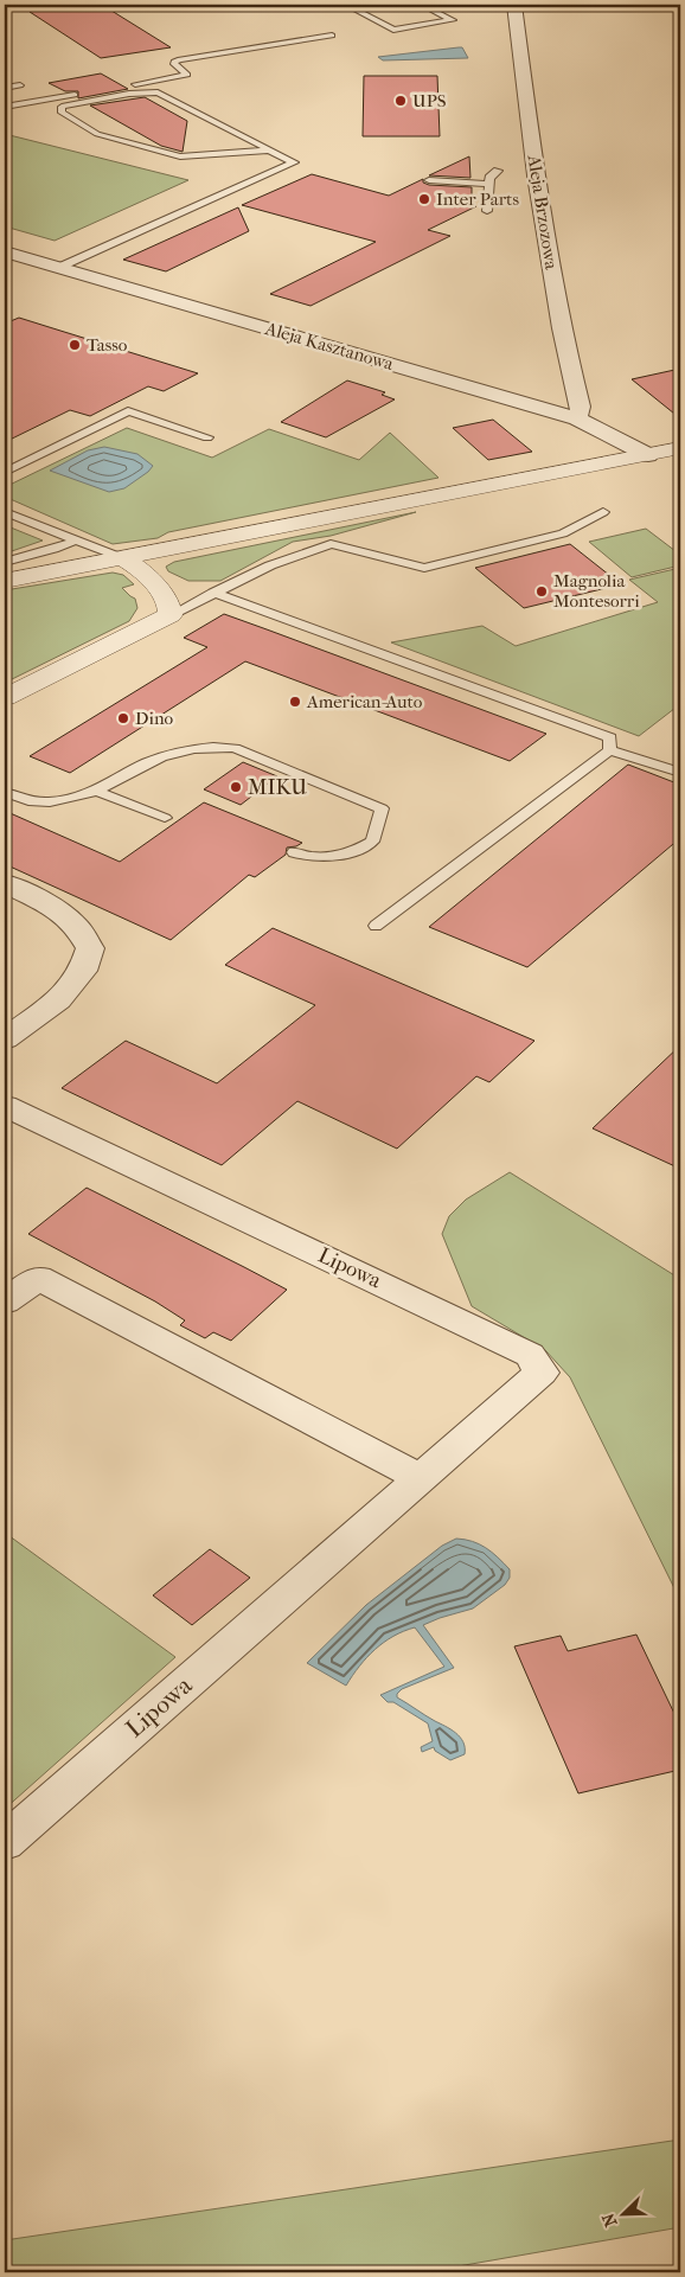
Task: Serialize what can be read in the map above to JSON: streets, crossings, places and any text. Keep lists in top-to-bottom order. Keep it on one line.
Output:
{"streets":{"street":["Aleja Brzozowa","Aleja Kasztanowa","Lipowa"]},"crossings":[["Aleja Brzozowa","Aleja Kasztanowa"]],"places":["UPS","Inter Parts","Tasso","Magnolia Montesorri","American-Auto","Dino","MIKU"],"north":"bottom left"}
